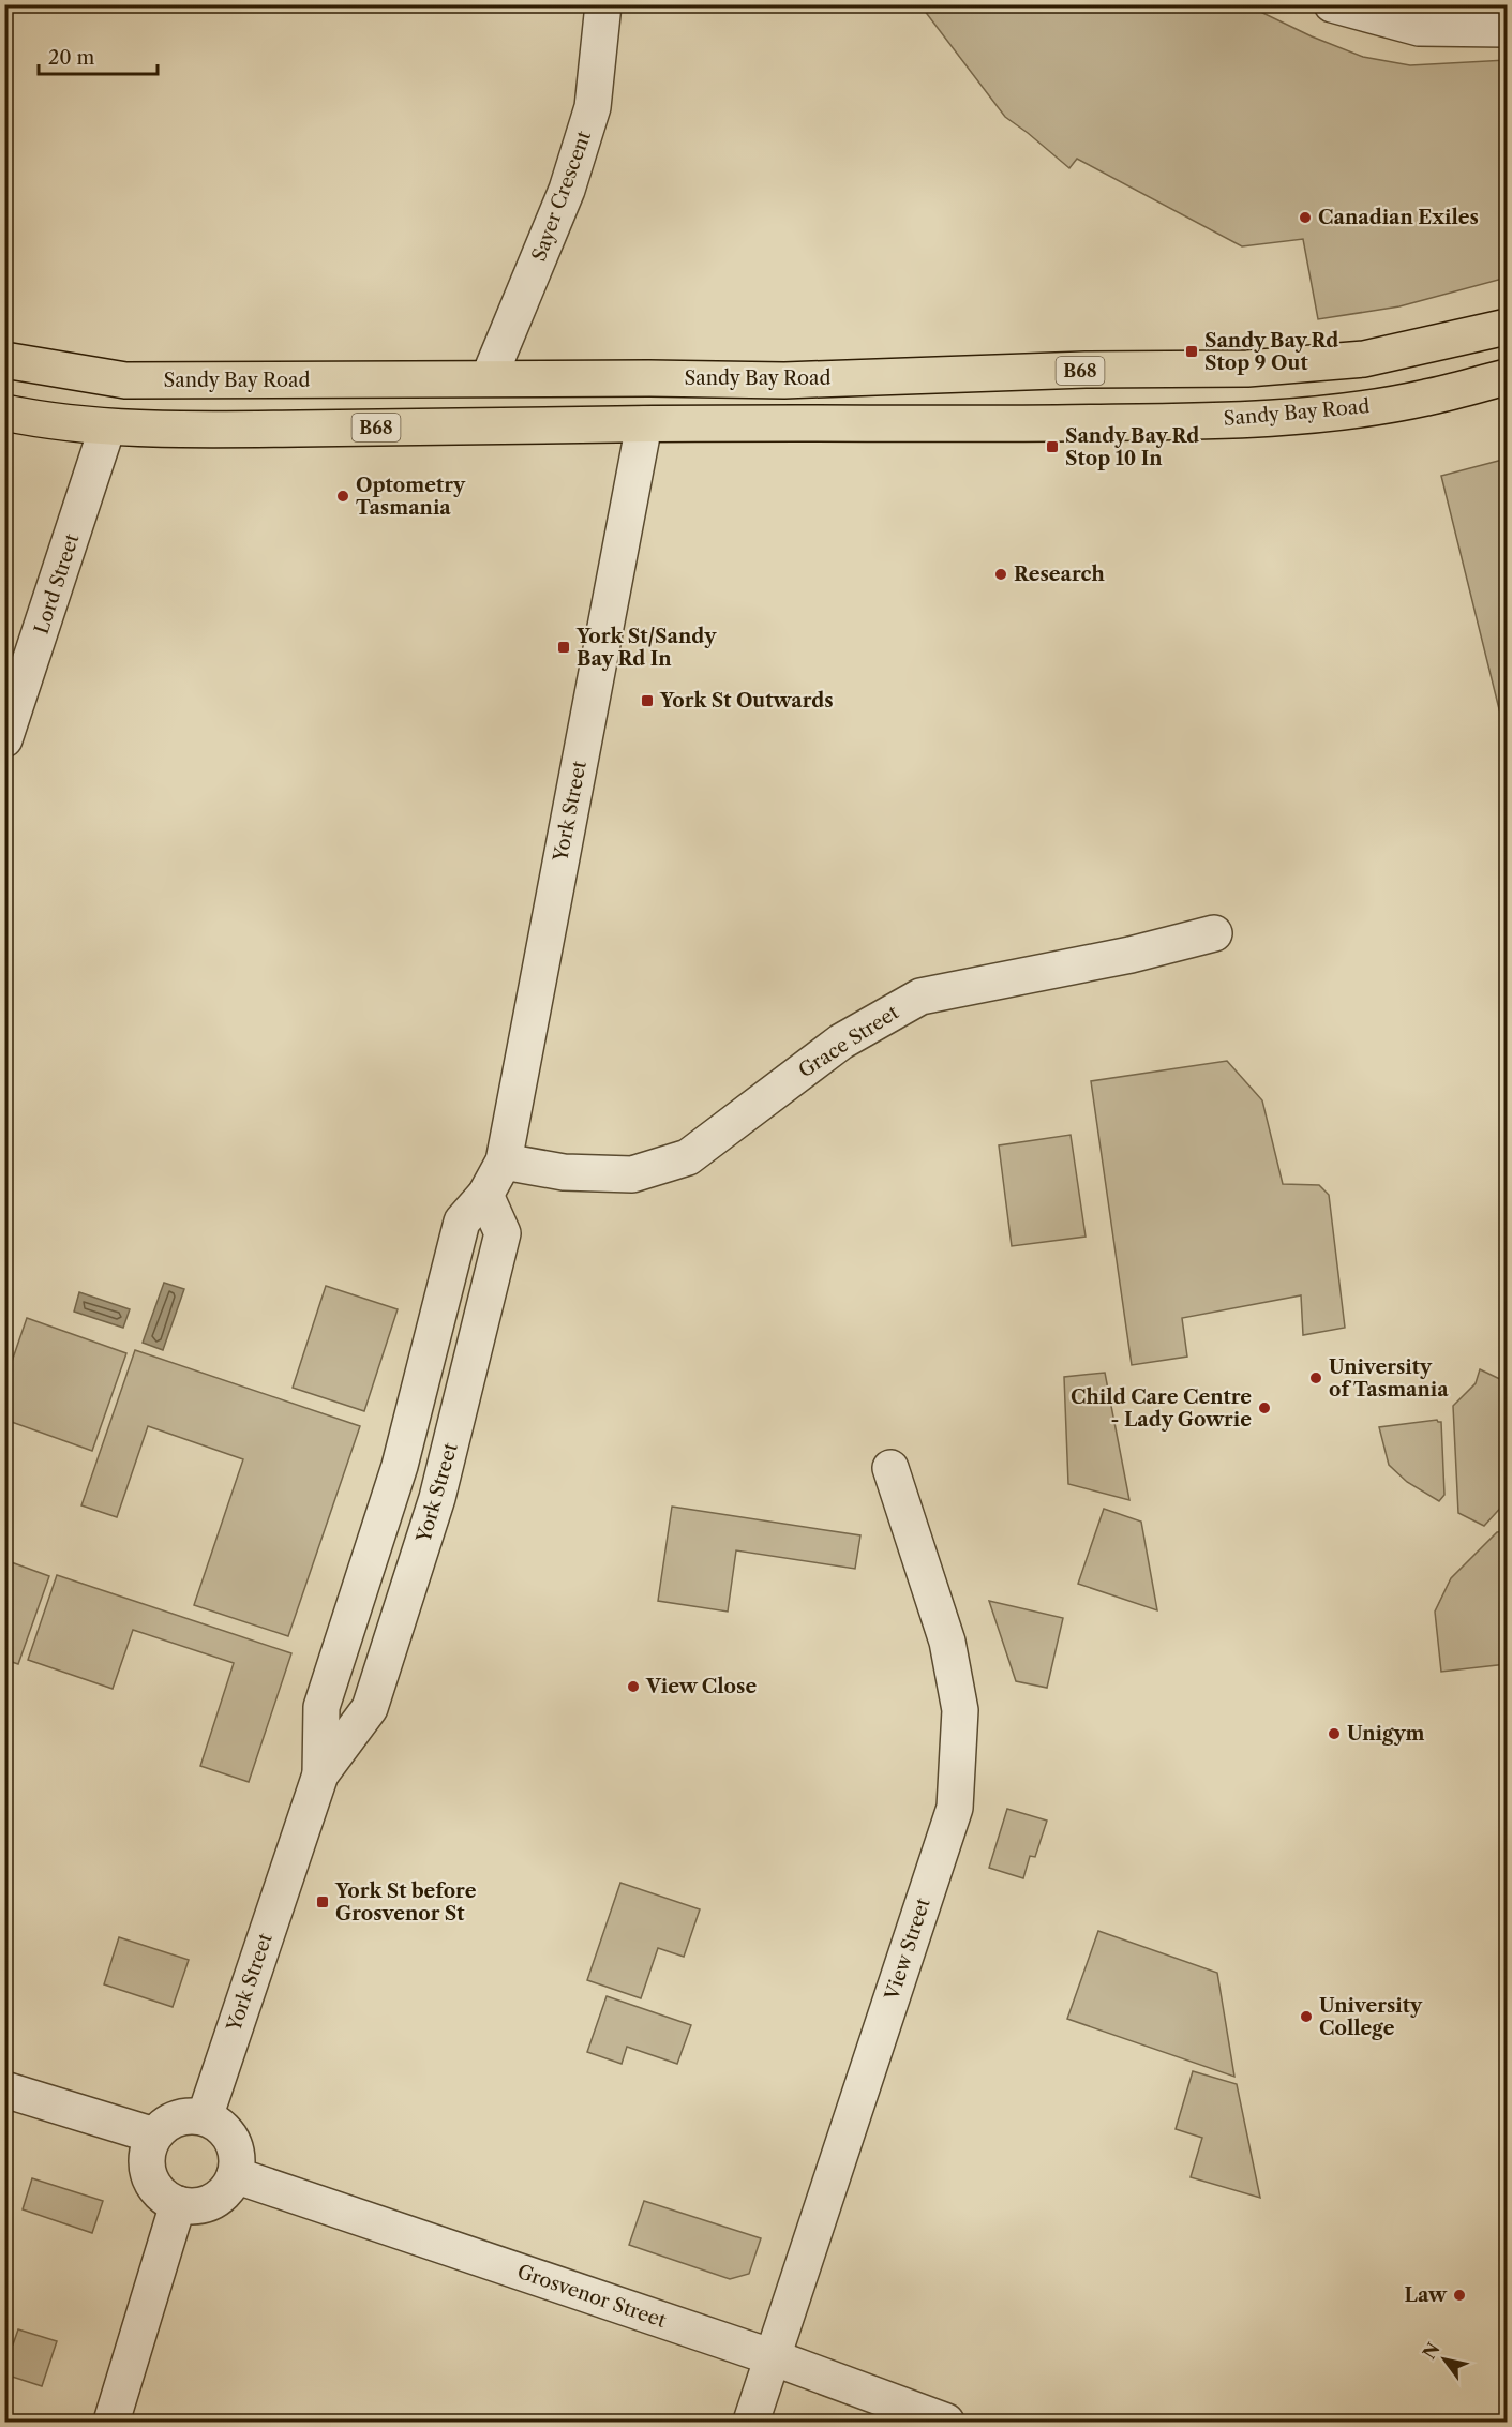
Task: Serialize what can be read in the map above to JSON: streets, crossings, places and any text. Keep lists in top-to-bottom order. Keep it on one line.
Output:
{"streets":{"main road":["B68","Sandy Bay Road"],"street":["Sayer Crescent","Lord Street","York Street","Grace Street","View Street","Grosvenor Street"]},"crossings":[["Sayer Crescent","Sandy Bay Road"],["Sandy Bay Road","Lord Street"],["Sandy Bay Road","York Street"],["York Street","Grace Street"],["York Street","Grosvenor Street"],["View Street","Grosvenor Street"]],"places":{"other":["Canadian Exiles","Optometry Tasmania","Research","University of Tasmania","Child Care Centre - Lady Gowrie","View Close","Unigym","University College","Law"],"transit":["Sandy Bay Rd Stop 9 Out","Sandy Bay Rd Stop 10 In","York St/Sandy Bay Rd In","York St Outwards","York St before Grosvenor St"]},"scale_bar":"20 m","north":"top left"}
